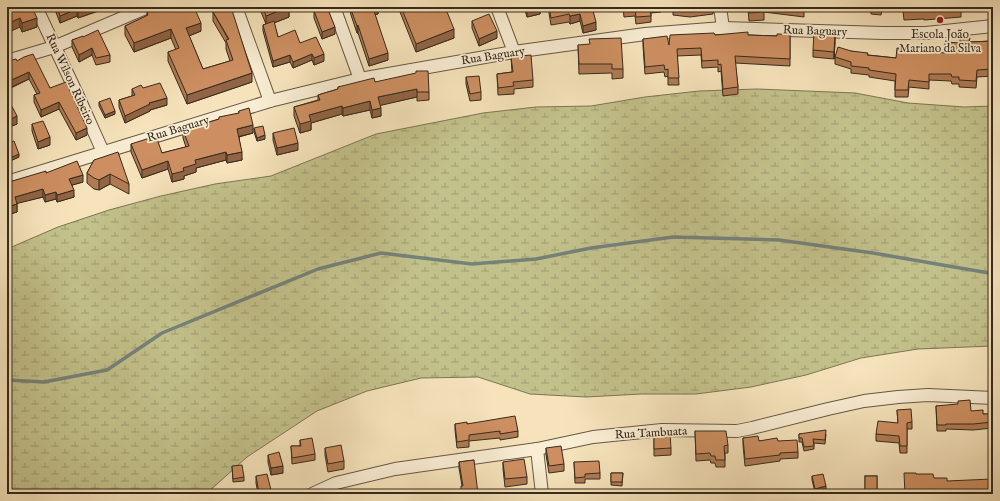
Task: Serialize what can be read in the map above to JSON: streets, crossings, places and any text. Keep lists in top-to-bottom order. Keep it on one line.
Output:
{"streets":{"street":["Rua Baguary","Rua Wilson Ribeiro","Rua Tambuata"]},"crossings":[["Rua Baguary","Rua Wilson Ribeiro"]],"places":["Escola João Mariano da Silva"]}
